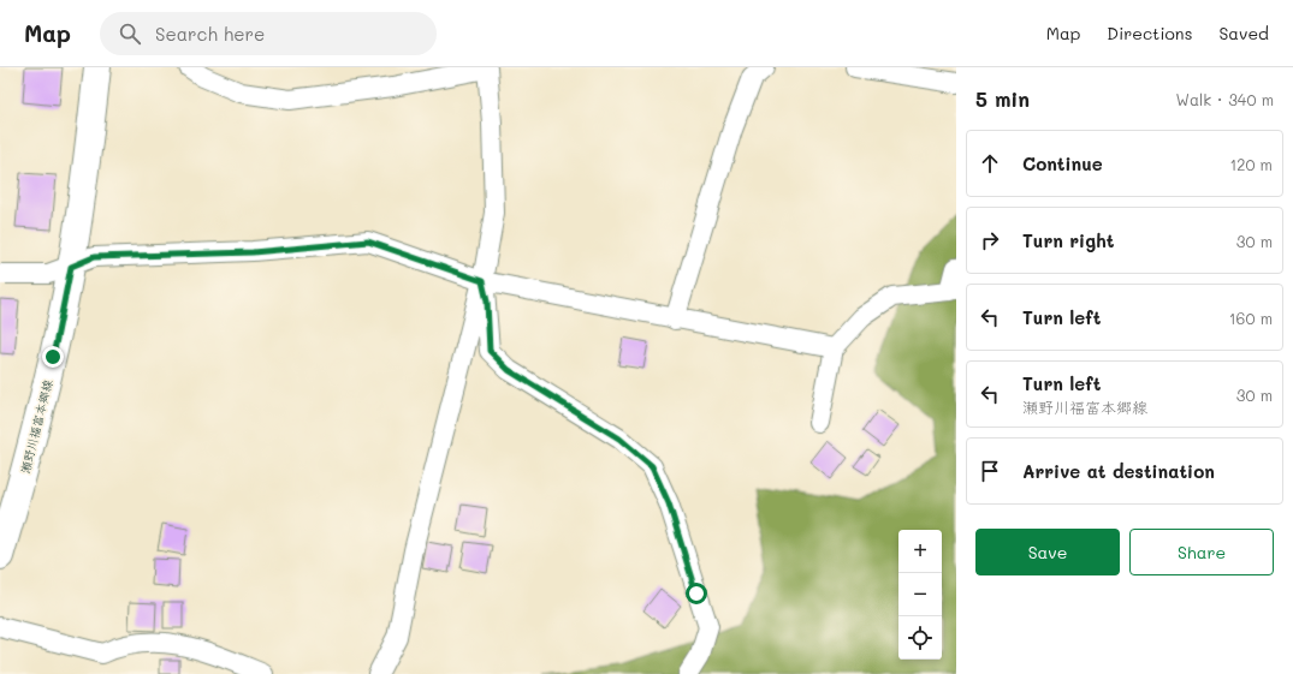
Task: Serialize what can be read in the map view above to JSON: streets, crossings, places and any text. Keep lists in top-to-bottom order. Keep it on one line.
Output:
{"streets":{"main road":["瀬野川福富本郷線"]},"page":{"header":"Map","search":"Search here","nav":["Map","Directions","Saved"],"heading":["5 min","Walk · 340 m"],"list":[["Continue","120 m"],["Turn right","30 m"],["Turn left","160 m"],["Turn left","瀬野川福富本郷線","30 m"],"Arrive at destination"],"buttons":["Save","Share"],"map_buttons":["+","−"]}}
